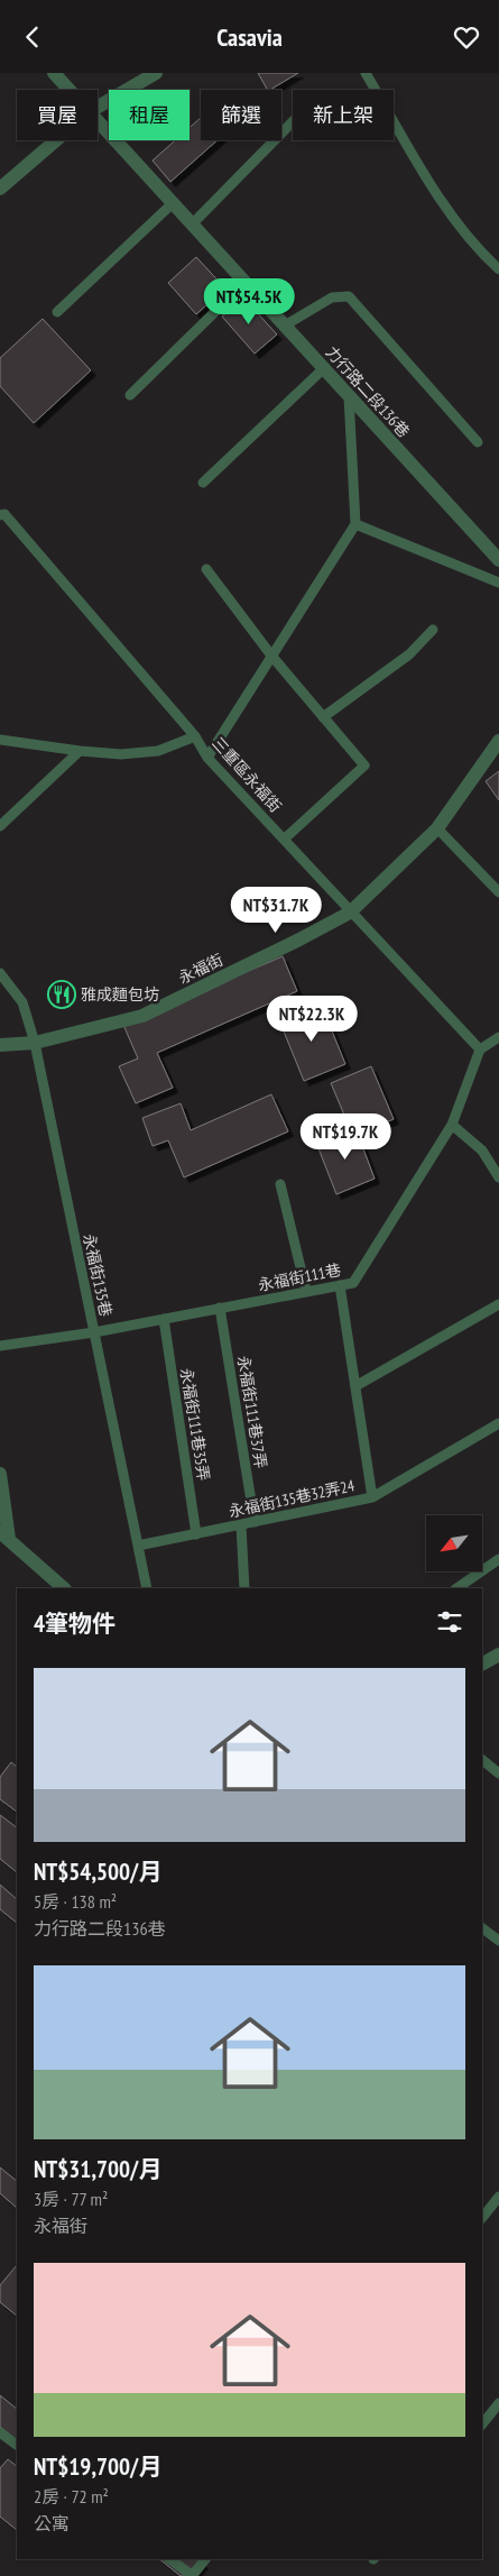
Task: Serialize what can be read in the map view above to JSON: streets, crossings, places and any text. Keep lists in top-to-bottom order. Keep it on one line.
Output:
{"streets":{"street":["力行路二段136巷","永福街"],"lane":["三重區永福街","永福街135巷","永福街111巷","永福街111巷37弄","永福街111巷35弄","永福街135巷32弄24"]},"crossings":[["三重區永福街","永福街"],["三重區永福街","永福街111巷"],["永福街","永福街135巷"],["永福街135巷","永福街111巷"],["永福街135巷","永福街135巷32弄24"],["永福街111巷","永福街111巷37弄"],["永福街111巷","永福街111巷35弄"],["永福街111巷","永福街135巷32弄24"],["永福街111巷37弄","永福街135巷32弄24"],["永福街111巷35弄","永福街135巷32弄24"]],"places":{"restaurant":["雅成麵包坊"]},"north":"bottom left","page":{"header":"Casavia","chip":["買屋","租屋","篩選","新上架"],"price":["NT$54.5K","NT$31.7K","NT$22.3K","NT$19.7K"],"heading":"4筆物件","list":[{"name":"NT$54,500/月","note":"5房 · 138 m² · 力行路二段136巷"},{"name":"NT$31,700/月","note":"3房 · 77 m² · 永福街"},{"name":"NT$19,700/月","note":"2房 · 72 m² · 公寓"}]}}
